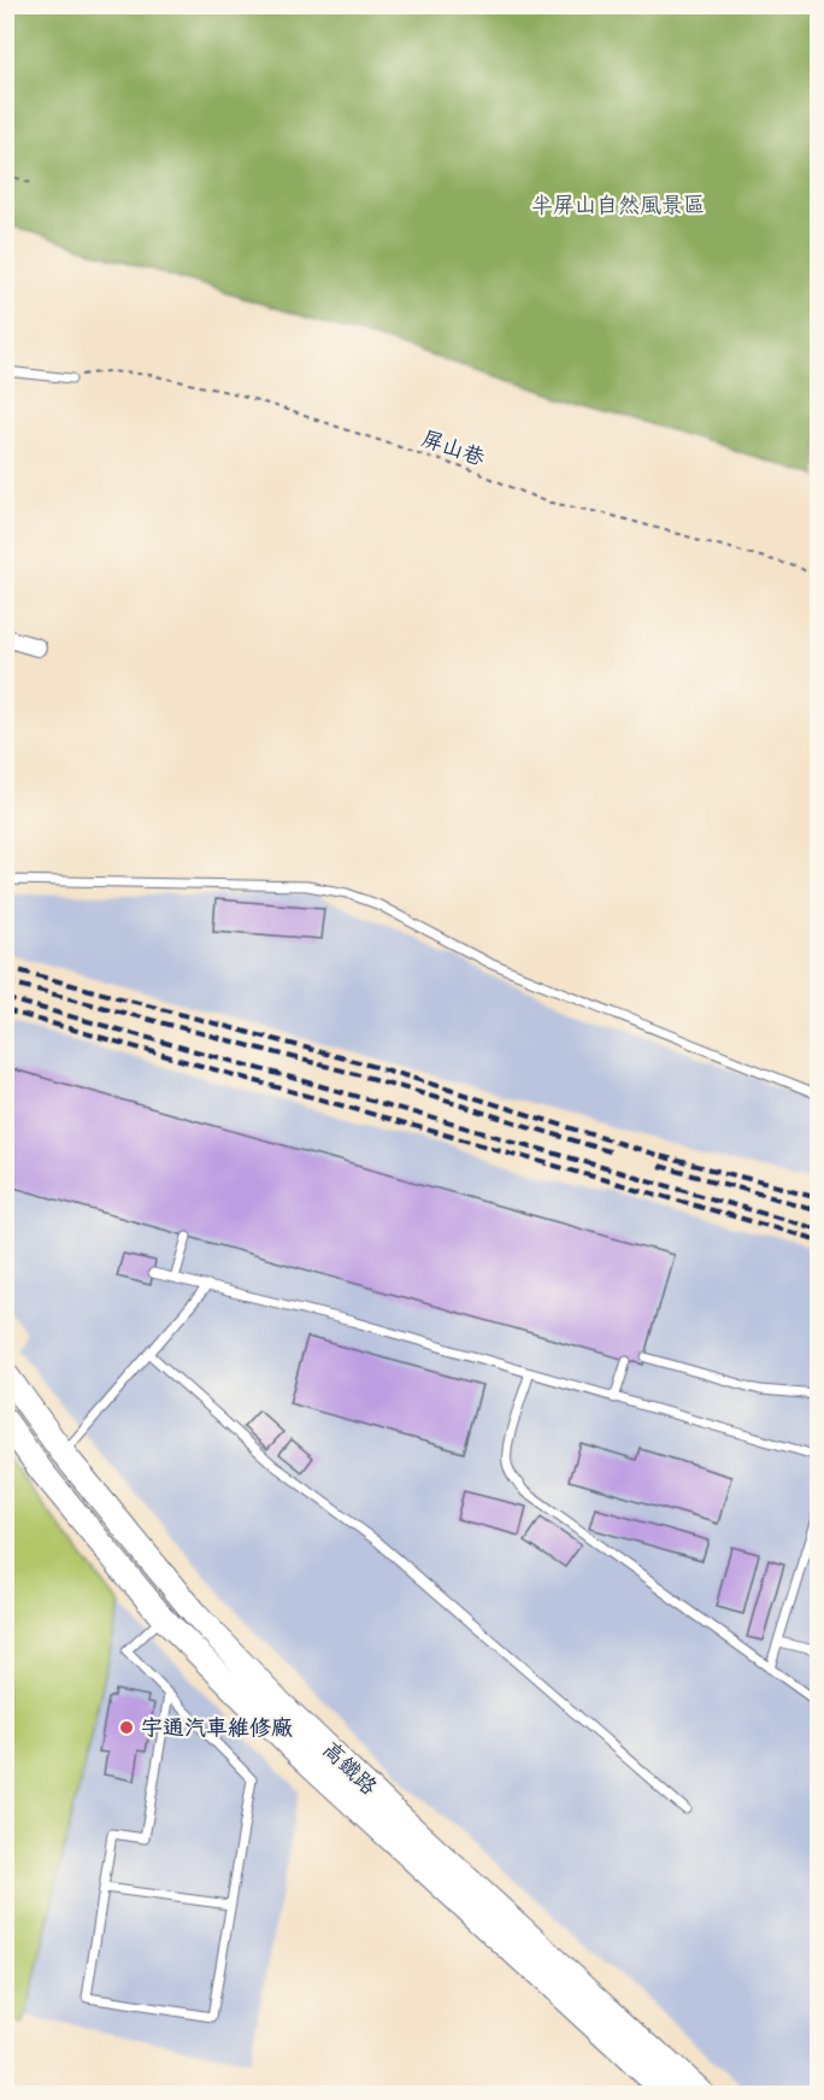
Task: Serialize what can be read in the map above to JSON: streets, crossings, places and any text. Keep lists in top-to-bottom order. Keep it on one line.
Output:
{"streets":{"street":["高鐵路"],"path":["屏山巷"]},"parks":["半屏山自然風景區"],"places":["宇通汽車維修廠"]}
